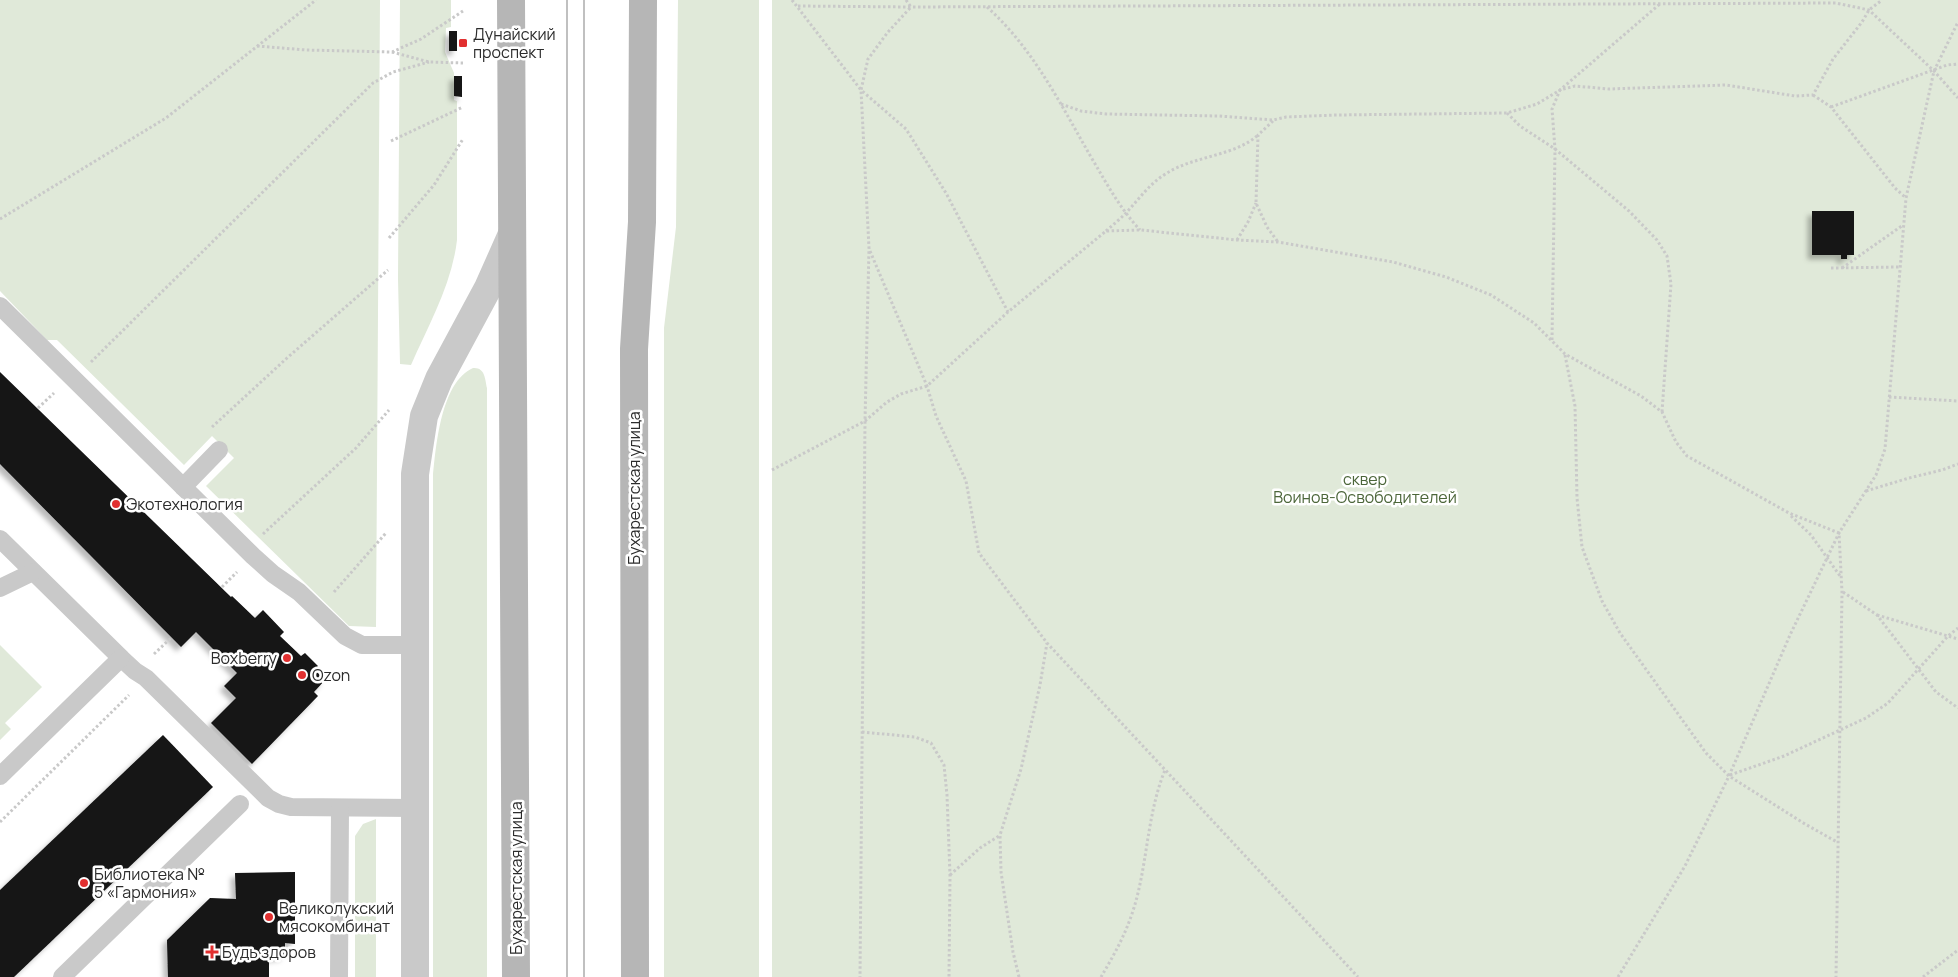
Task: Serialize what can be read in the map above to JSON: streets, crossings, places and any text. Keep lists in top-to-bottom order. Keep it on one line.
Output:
{"streets":{"main road":["Бухарестская улица"]},"parks":["сквер Воинов-Освободителей"],"places":{"transit":["Дунайский проспект"],"other":["Экотехнология","Boxberry","Ozon","Библиотека № 5 «Гармония»","Великолукский мясокомбинат"],"health":["Будь здоров"]}}
